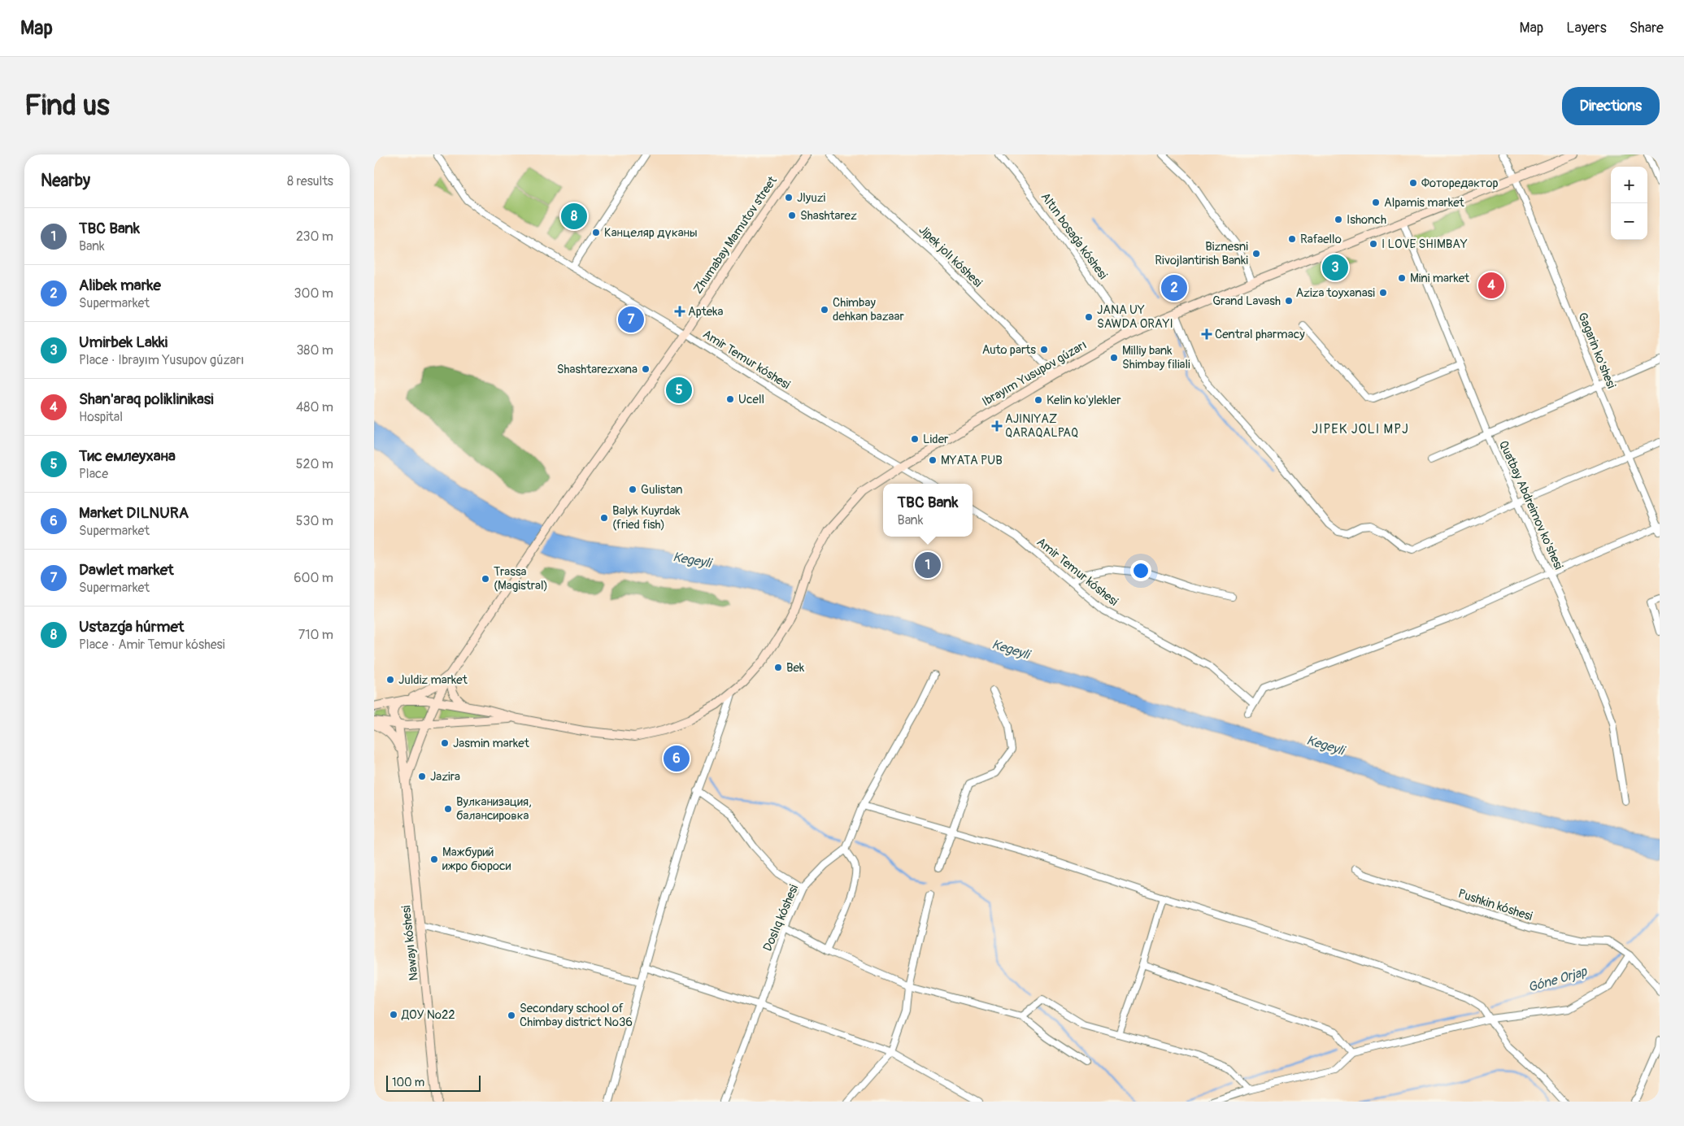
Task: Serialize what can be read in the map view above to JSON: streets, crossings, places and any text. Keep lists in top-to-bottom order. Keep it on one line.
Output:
{"streets":{"main road":["Zhumabay Mamutov street","Ibrayım Yusupov gúzarı","Nawayı kóshesi"],"street":["Altın bosaǵa kóshesi","Jipek jolı kóshesi","Gagarin ko'shesi","Amir Temur kóshesi","Quatbay Abdreimov ko'shesi","Pushkin kóshesi","Doslıq kóshesi"]},"crossings":[["Zhumabay Mamutov street","Amir Temur kóshesi"],["Altın bosaǵa kóshesi","Ibrayım Yusupov gúzarı"],["Jipek jolı kóshesi","Ibrayım Yusupov gúzarı"],["Gagarin ko'shesi","Ibrayım Yusupov gúzarı"],["Amir Temur kóshesi","Ibrayım Yusupov gúzarı"],["Ibrayım Yusupov gúzarı","Quatbay Abdreimov ko'shesi"]],"districts":["JIPEK JOLI MPJ"],"water":["Kegeyli","Góne Orjap"],"places":{"other":["Фоторедактор","Jlyuzi","Alpamis market","Shashtarez","Ishonch","Канцеляр дүканы","Rafaello","I LOVE SHIMBAY","Biznesni Rivojlantirish Banki","Mini market","Aziza toyxanasi","Grand Lavash","Chimbay dehkan bazaar","JANA UY SAWDA ORAYI","Auto parts","Milliy bank Shimbay filiali","Shashtarezxana","Ucell","Kelin ko'ylekler","Lider","MYATA PUB","Gulistan","Balyk Kuyrdak (fried fish)","Trassa (Magistral)","Bek","Juldiz market","Jasmin market","Jazira","Вулканизация, балансировка","Мажбурий ижро бюроси","ДОУ №22","Secondary school of Chimbay district №36"],"health":["Apteka","Central pharmacy","AJINIYAZ QARAQALPAQ"]},"scale_bar":"100 m","page":{"header":"Map","nav":["Map","Layers","Share"],"buttons":"Directions","title":"Find us","heading":["Nearby","8 results"],"map_buttons":["+","−"],"pins":["8","3","4","2","7","5","1","6"],"list":[{"mark":"1","name":"TBC Bank","note":"Bank","value":"230 m"},{"mark":"2","name":"Alibek marke","note":"Supermarket","value":"300 m"},{"mark":"3","name":"Umirbek Lakki","note":"Place · Ibrayım Yusupov gúzarı","value":"380 m"},{"mark":"4","name":"Shan'araq poliklinikasi","note":"Hospital","value":"480 m"},{"mark":"5","name":"Тис емлеухана","note":"Place","value":"520 m"},{"mark":"6","name":"Market DILNURA","note":"Supermarket","value":"530 m"},{"mark":"7","name":"Dawlet market","note":"Supermarket","value":"600 m"},{"mark":"8","name":"Ustazǵa húrmet","note":"Place · Amir Temur kóshesi","value":"710 m"}],"popup":["TBC Bank","Bank"],"scale":"100 m"}}
